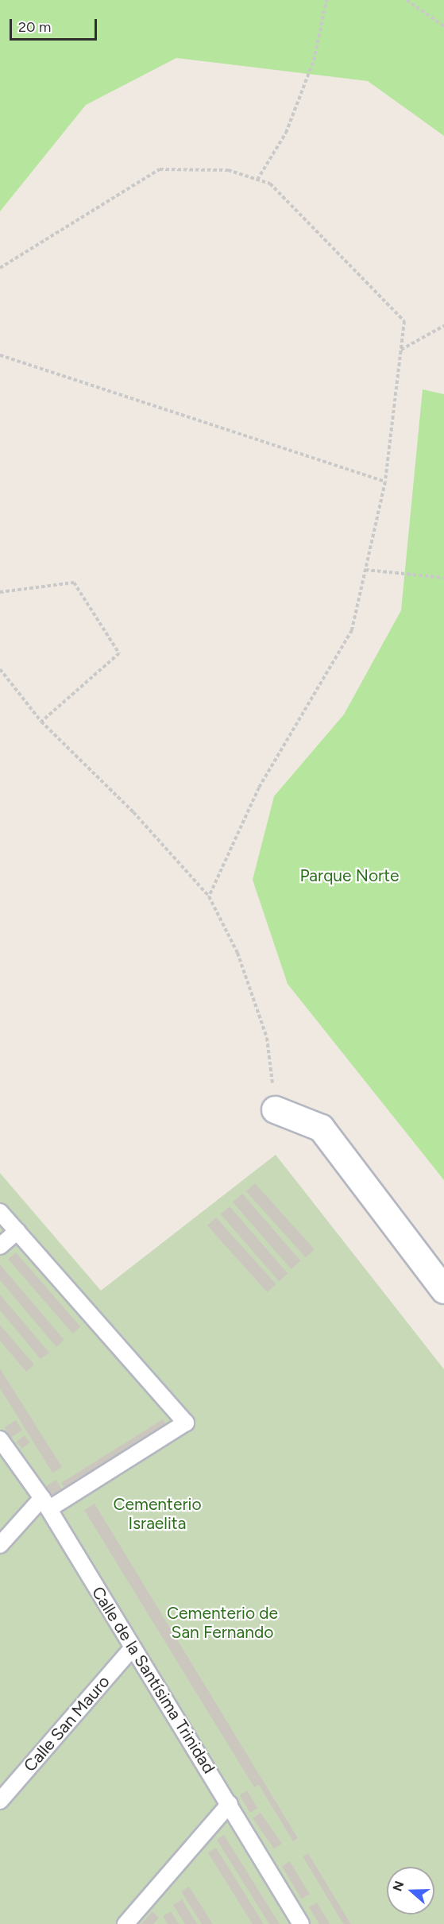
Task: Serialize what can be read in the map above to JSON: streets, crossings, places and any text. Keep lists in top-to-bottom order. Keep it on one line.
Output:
{"streets":{"lane":["Calle de la Santísima Trinidad","Calle San Mauro"]},"crossings":[["Calle de la Santísima Trinidad","Calle San Mauro"]],"parks":["Parque Norte","Cementerio Israelita","Cementerio de San Fernando"],"scale_bar":"20 m","north":"left"}
